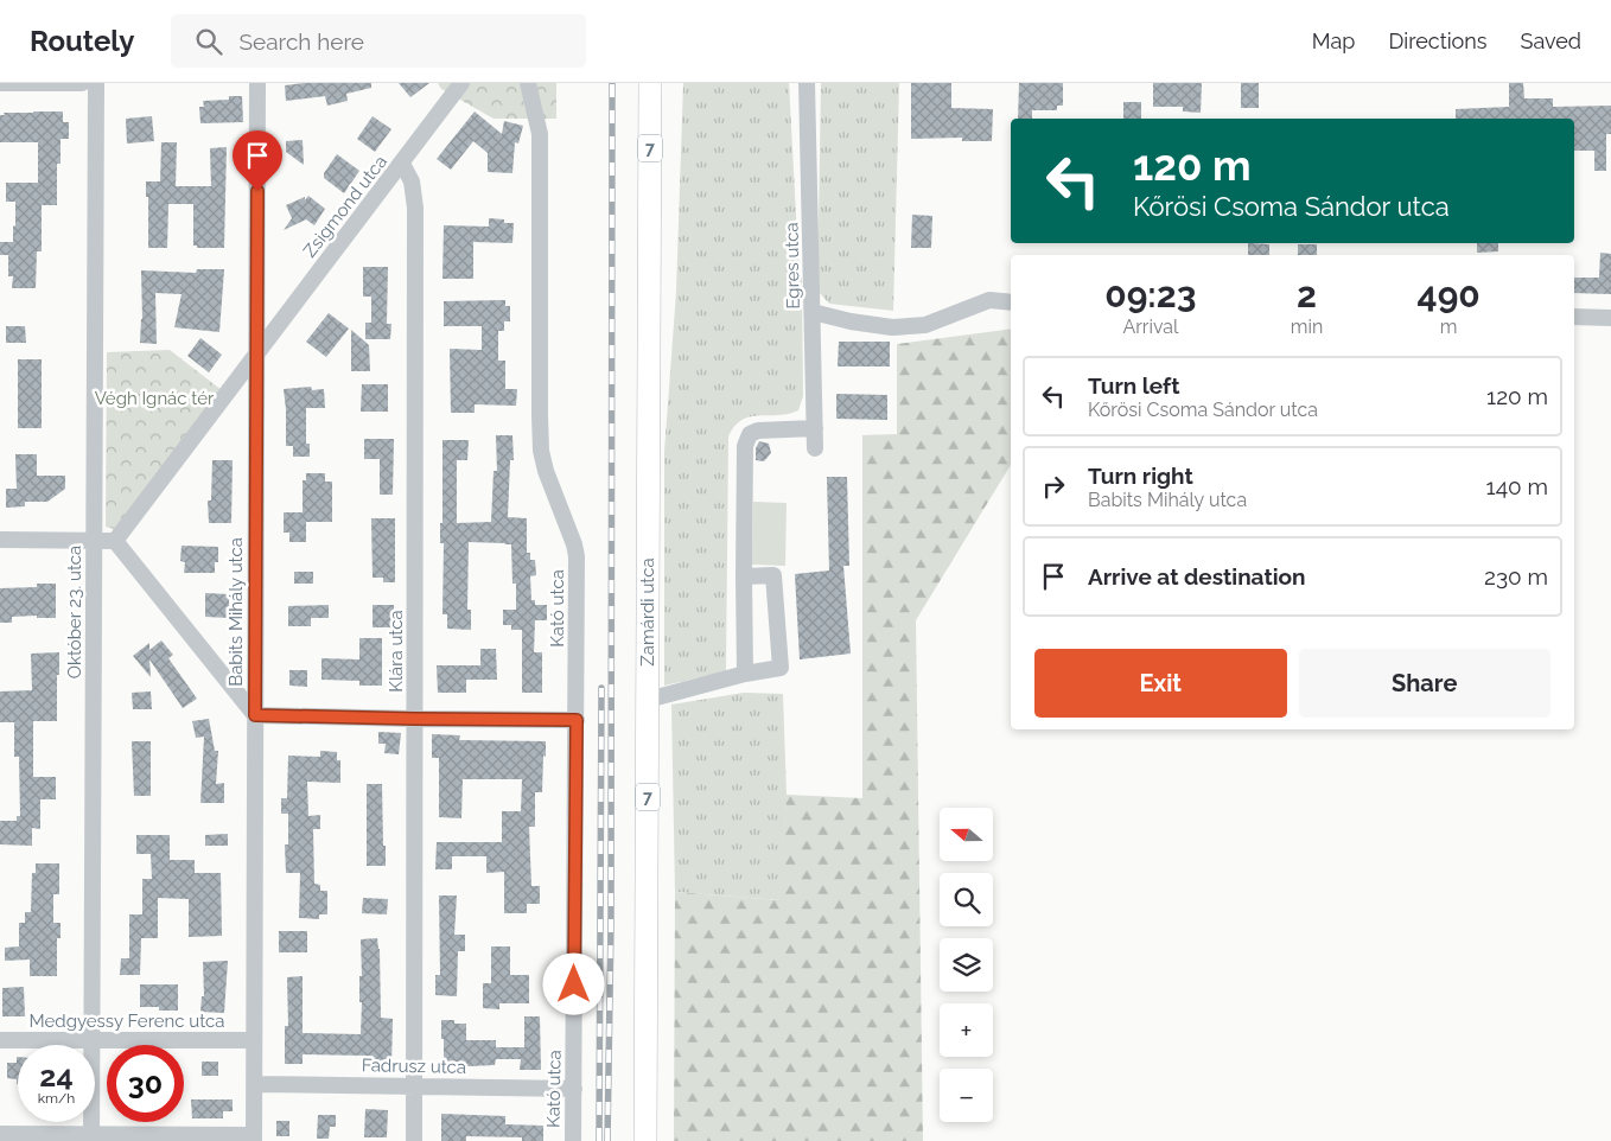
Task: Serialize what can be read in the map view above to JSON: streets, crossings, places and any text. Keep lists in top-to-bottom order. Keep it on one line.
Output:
{"streets":{"main road":["7","Zamárdi utca"],"street":["Zsigmond utca","Egres utca","Kató utca","Október 23. utca","Babits Mihály utca","Klára utca","Medgyessy Ferenc utca","Fadrusz utca"]},"crossings":[["Zsigmond utca","Babits Mihály utca"],["Zsigmond utca","Klára utca"],["Kató utca","Fadrusz utca"],["Október 23. utca","Medgyessy Ferenc utca"],["Babits Mihály utca","Medgyessy Ferenc utca"],["Babits Mihály utca","Fadrusz utca"],["Klára utca","Fadrusz utca"]],"parks":["Végh Ignác tér"],"north":"left","page":{"header":"Routely","search":"Search here","nav":["Map","Directions","Saved"],"turn":["120 m","Kőrösi Csoma Sándor utca"],"eta":["09:23","Arrival","2","min","490","m"],"list":[{"name":"Turn left","note":"Kőrösi Csoma Sándor utca","value":"120 m"},{"name":"Turn right","note":"Babits Mihály utca","value":"140 m"},{"name":"Arrive at destination","value":"230 m"}],"buttons":["Exit","Share"],"map_buttons":["+","−"],"speed":"24 km/h","limit":"30"}}
